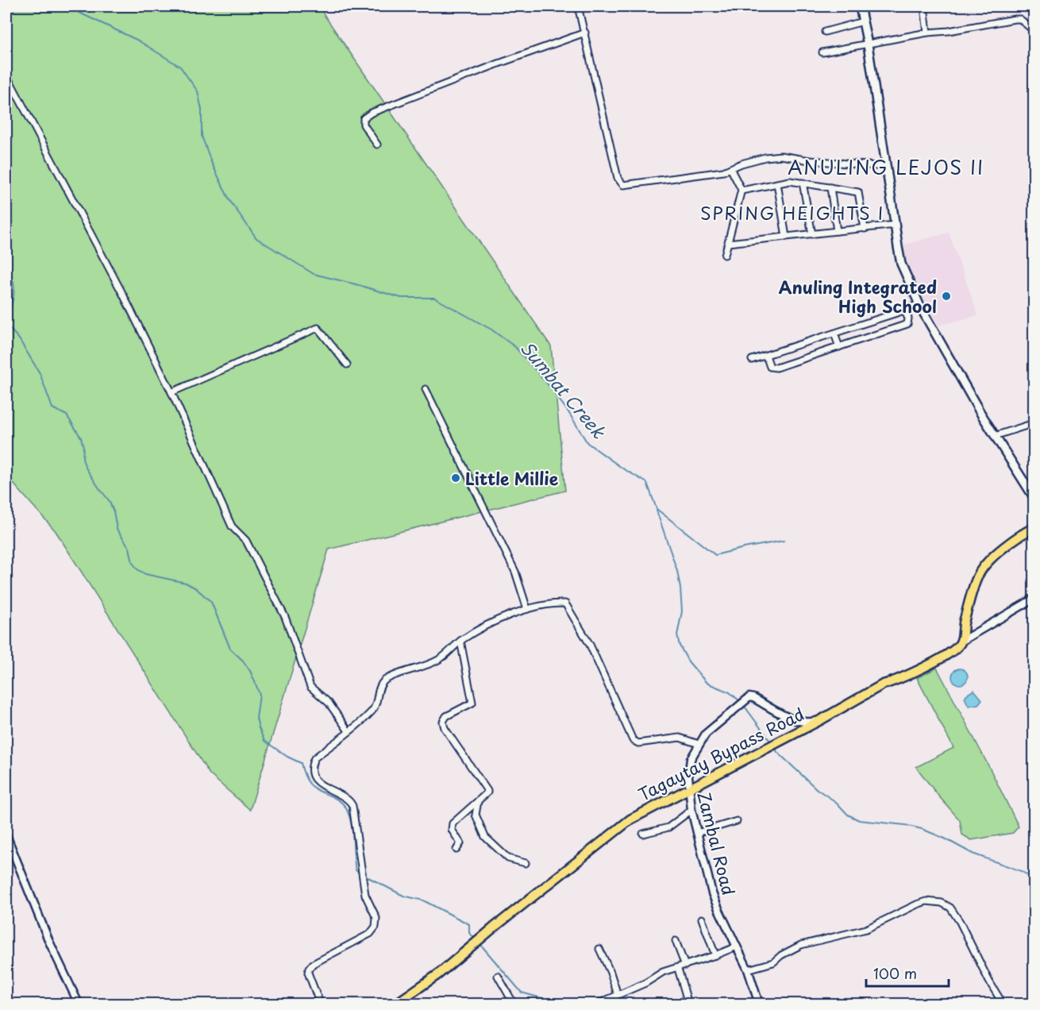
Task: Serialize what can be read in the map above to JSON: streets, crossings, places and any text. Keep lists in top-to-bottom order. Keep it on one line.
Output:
{"streets":{"main road":["Tagaytay Bypass Road"],"street":["Zambal Road"]},"crossings":[["Tagaytay Bypass Road","Zambal Road"]],"districts":["ANULING LEJOS II","SPRING HEIGHTS I"],"water":["Sumbat Creek"],"places":["Anuling Integrated High School","Little Millie"],"scale_bar":"100 m"}
